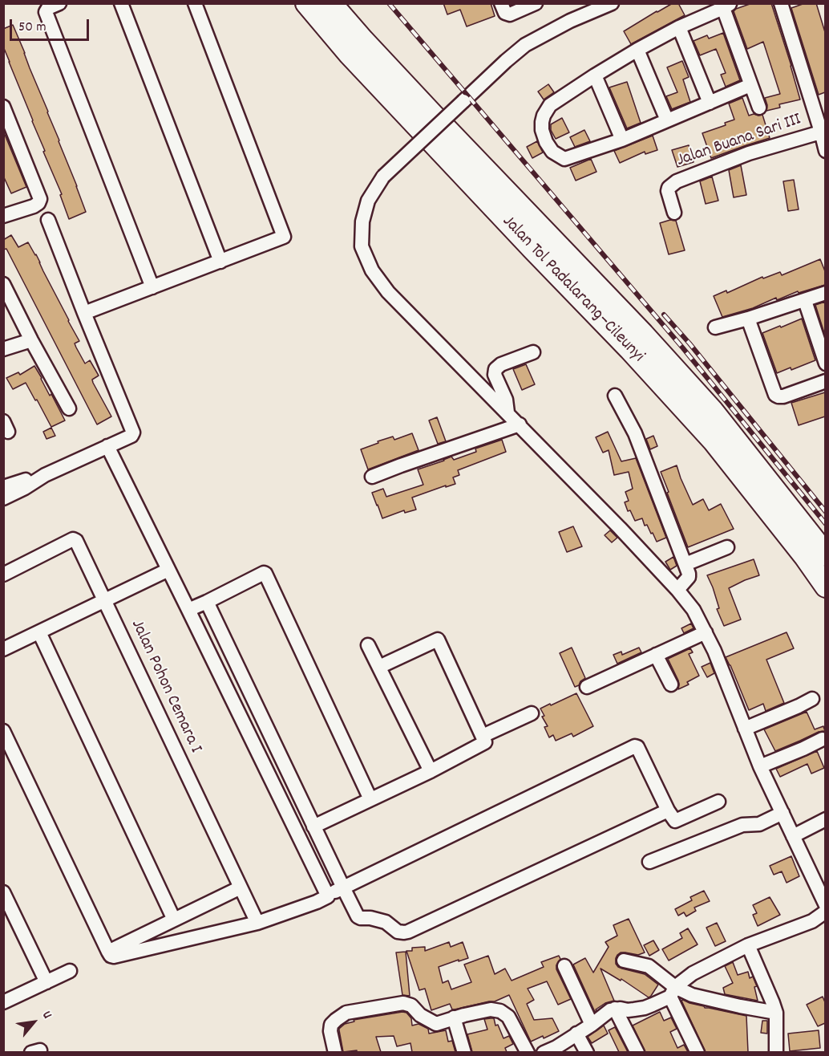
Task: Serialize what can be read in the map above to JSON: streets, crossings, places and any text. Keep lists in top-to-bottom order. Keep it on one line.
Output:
{"streets":{"highway":["Jalan Tol Padalarang–Cileunyi"],"street":["Jalan Buana Sari III","Jalan Pohon Cemara I"]},"scale_bar":"50 m","north":"top right"}
